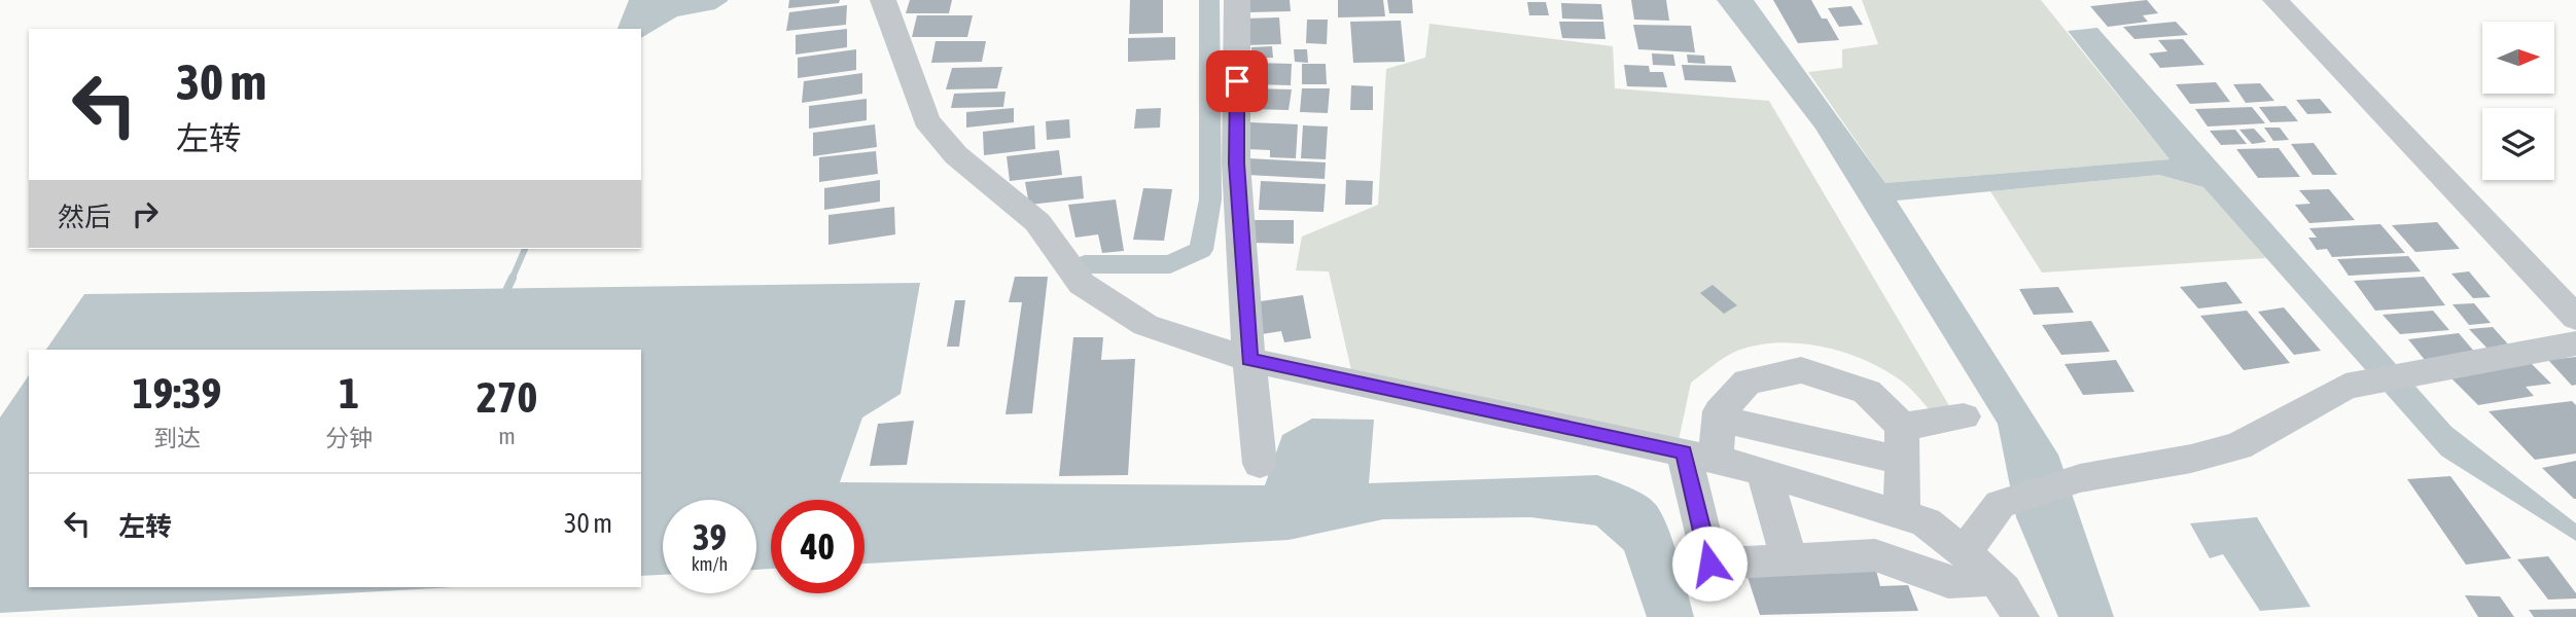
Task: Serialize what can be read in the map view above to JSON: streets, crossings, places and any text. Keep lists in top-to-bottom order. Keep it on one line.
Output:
{"north":"right","page":{"turn":["30 m","左转"],"then":"然后","eta":["19:39","到达","1","分钟","270","m"],"list":[{"name":"左转","value":"30 m"}],"speed":"39 km/h","limit":"40"}}
